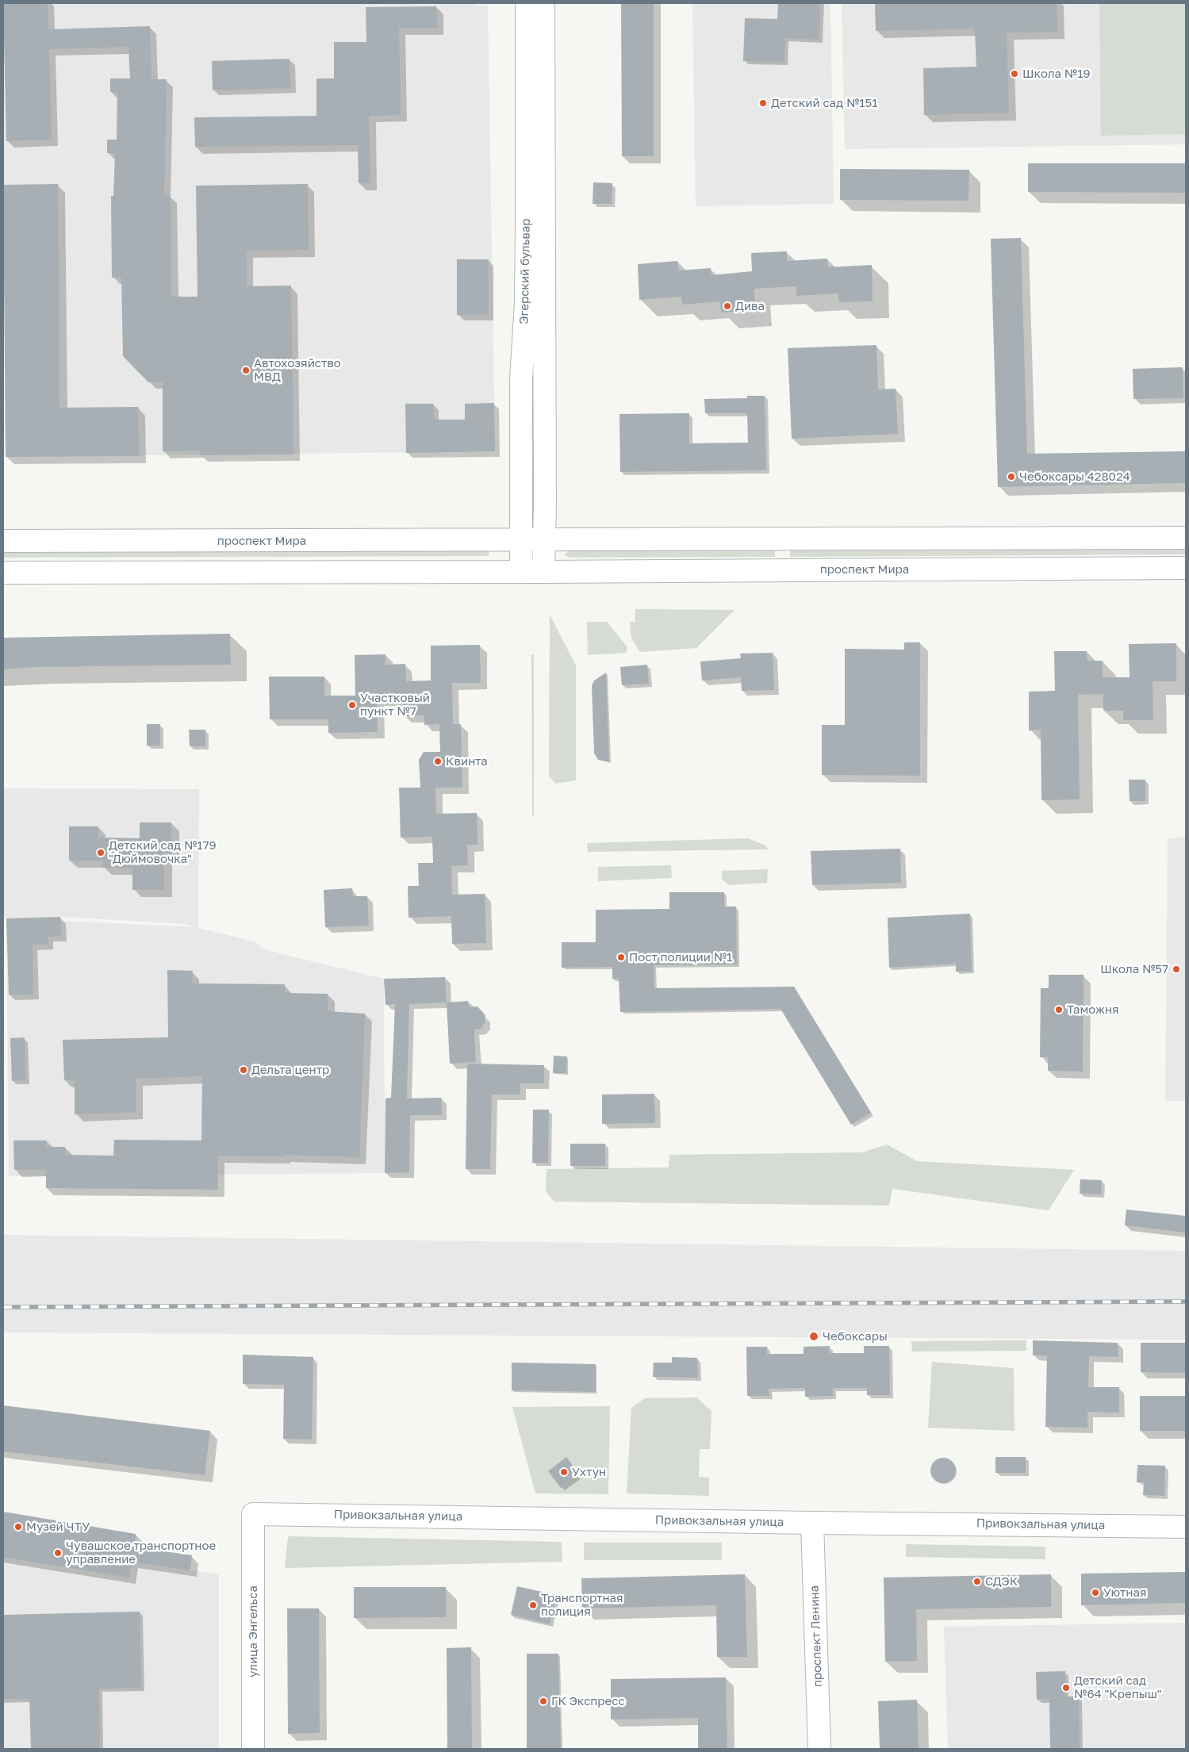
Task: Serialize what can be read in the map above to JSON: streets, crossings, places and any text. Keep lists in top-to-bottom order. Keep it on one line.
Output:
{"streets":{"main road":["Эгерский бульвар","проспект Мира","Привокзальная улица","улица Энгельса","проспект Ленина"]},"crossings":[["Эгерский бульвар","проспект Мира"],["Привокзальная улица","улица Энгельса"],["Привокзальная улица","проспект Ленина"]],"places":["Школа №19","Детский сад №151","Дива","Автохозяйство МВД","Чебоксары 428024","Участковый пункт №7","Квинта","Детский сад №179 \"Дюймовочка\"","Пост полиции №1","Школа №57","Таможня","Дельта центр","Чебоксары","Ухтун","Музей ЧТУ","Чувашское транспортное управление","СДЭК","Уютная","Транспортная полиция","Детский сад №64 \"Крепыш\"","ГК Экспресс"]}
